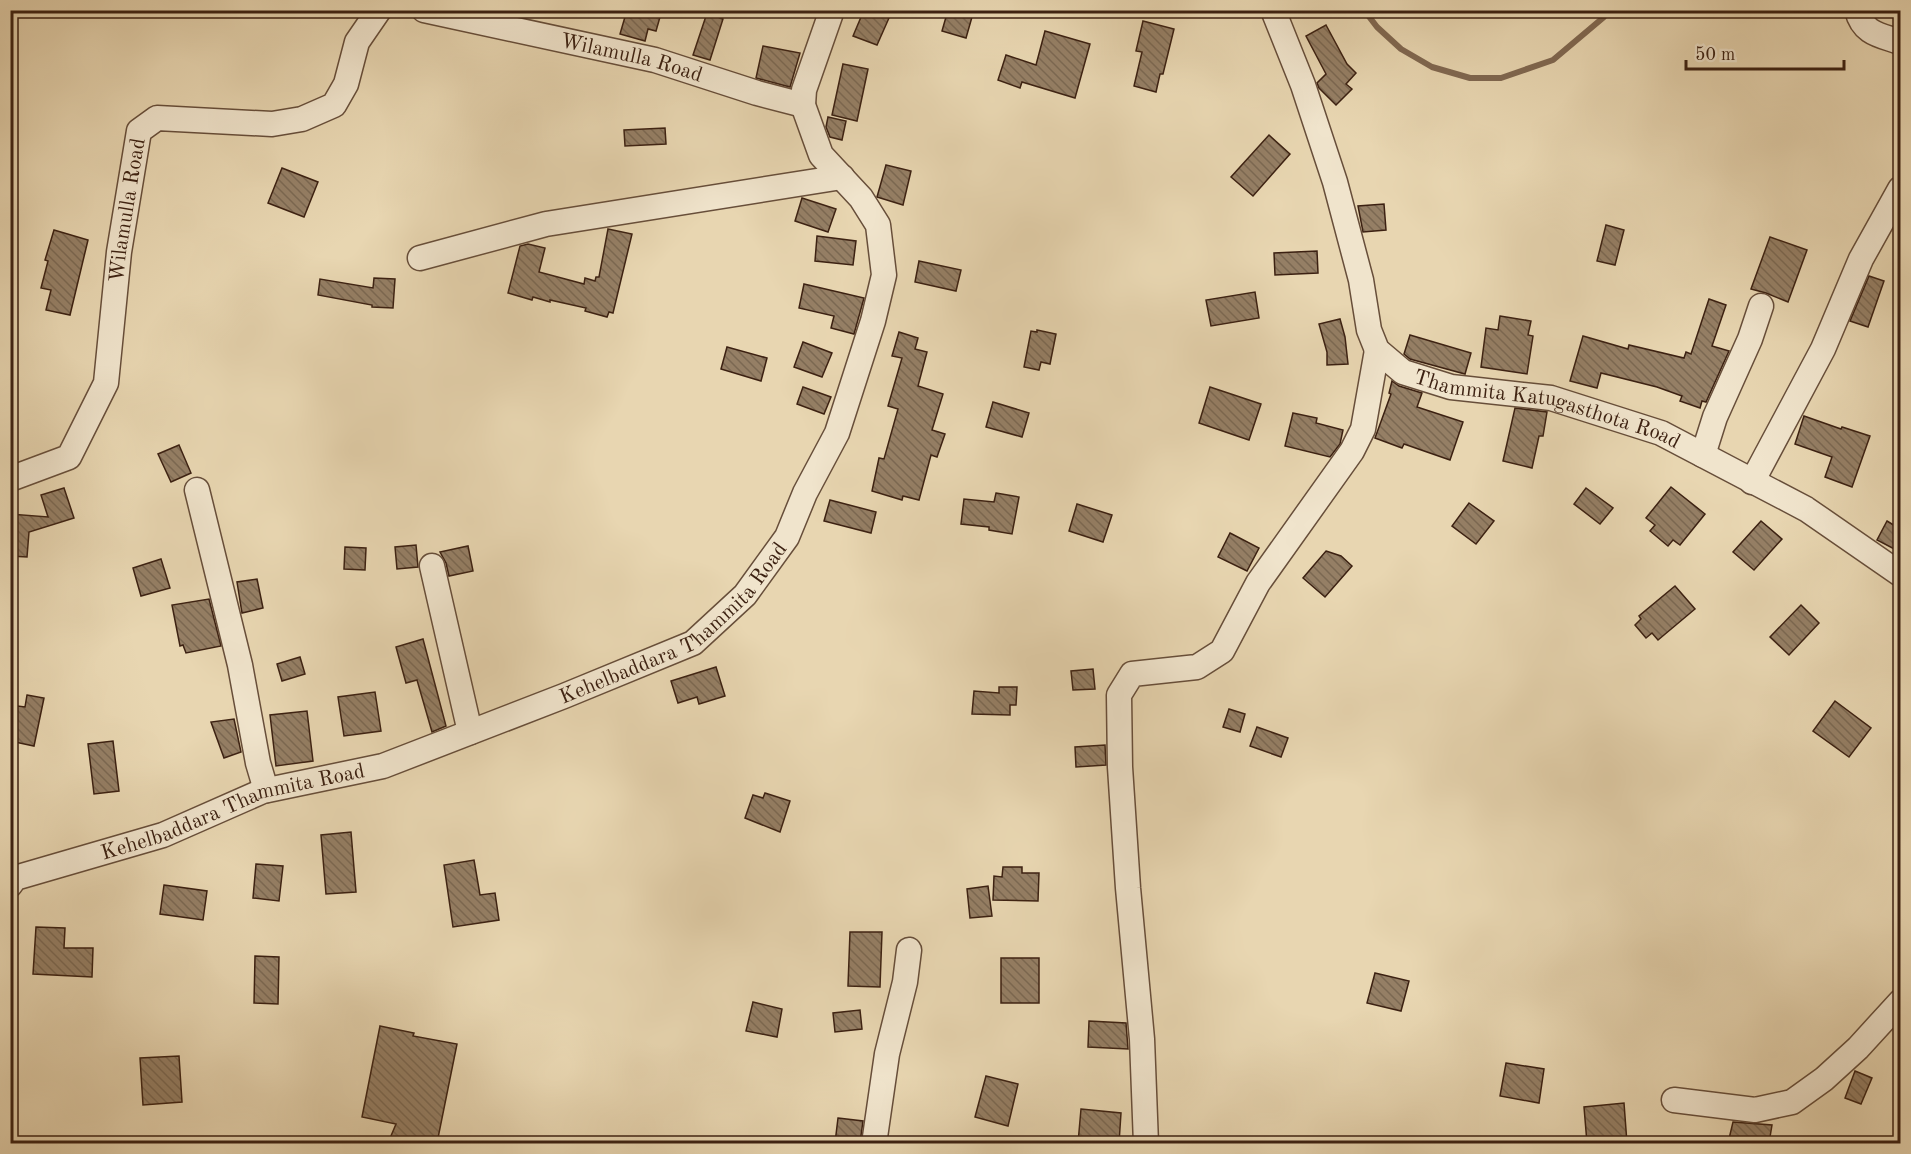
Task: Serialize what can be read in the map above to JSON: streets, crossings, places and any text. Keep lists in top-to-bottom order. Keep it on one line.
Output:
{"streets":{"street":["Wilamulla Road","Thammita Katugasthota Road","Kehelbaddara Thammita Road"]},"crossings":[["Wilamulla Road","Kehelbaddara Thammita Road"]],"scale_bar":"50 m"}
